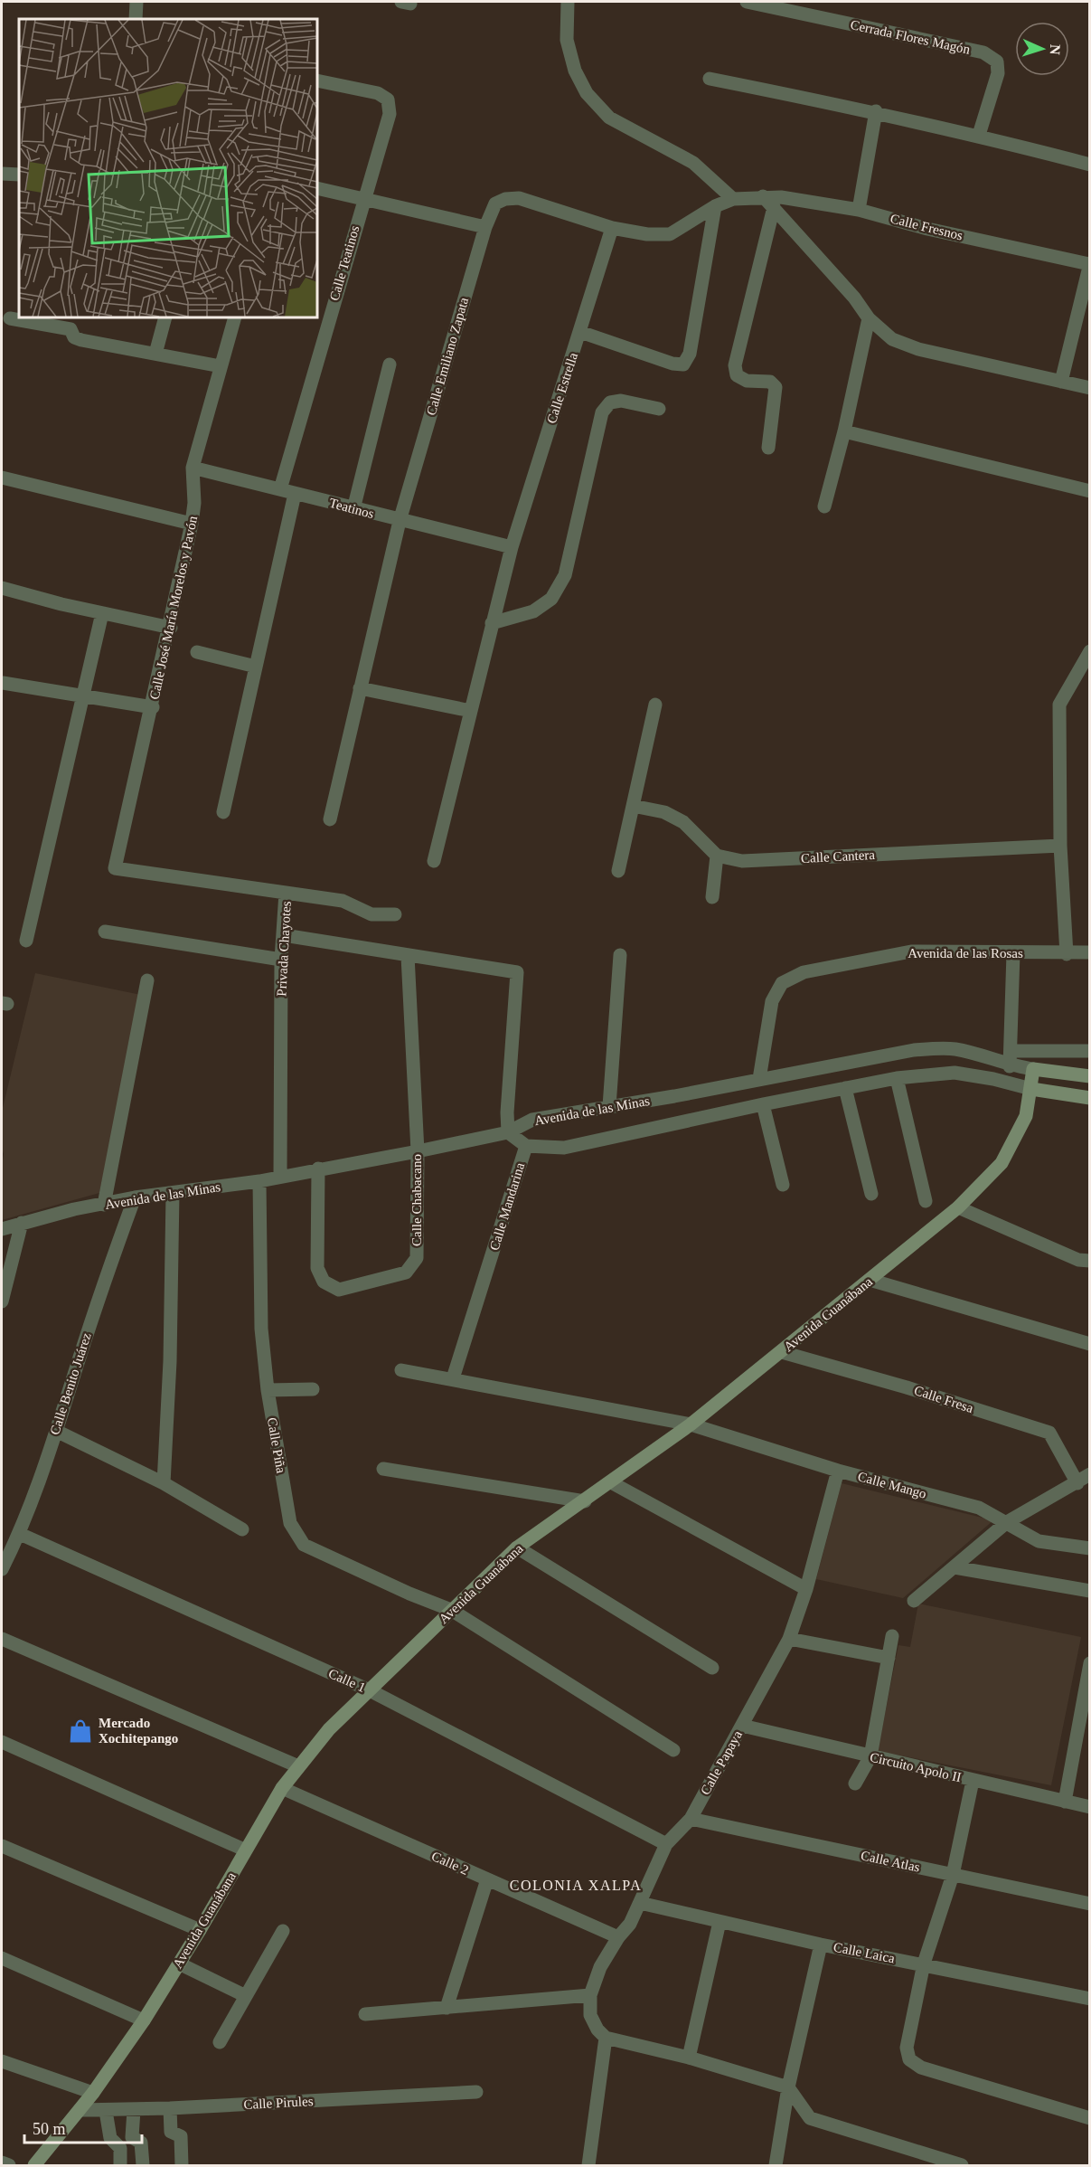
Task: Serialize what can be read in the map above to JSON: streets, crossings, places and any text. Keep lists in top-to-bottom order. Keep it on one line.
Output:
{"streets":{"street":["Cerrada Flores Magón","Calle Fresnos","Calle Teatinos","Calle Emiliano Zapata","Calle Estrella","Teatinos","Calle José María Morelos y Pavón","Calle Cantera","Privada Chayotes","Avenida de las Rosas","Avenida de las Minas","Calle Chabacano","Calle Mandarina","Avenida Guanábana","Calle Benito Juárez","Calle Fresa","Calle Piña","Calle Mango","Calle 1","Calle Papaya","Circuito Apolo II","Calle Atlas","Calle 2","Calle Laica","Calle Pirules"]},"crossings":[["Calle Fresnos","Calle Emiliano Zapata"],["Calle Fresnos","Calle Estrella"],["Calle Teatinos","Teatinos"],["Calle Emiliano Zapata","Teatinos"],["Calle Estrella","Teatinos"],["Teatinos","Calle José María Morelos y Pavón"],["Calle José María Morelos y Pavón","Privada Chayotes"],["Privada Chayotes","Avenida de las Minas"],["Avenida de las Rosas","Avenida de las Minas"],["Avenida de las Minas","Calle Chabacano"],["Avenida de las Minas","Calle Mandarina"],["Avenida de las Minas","Avenida Guanábana"],["Avenida de las Minas","Calle Benito Juárez"],["Avenida de las Minas","Calle Piña"],["Avenida Guanábana","Calle Fresa"],["Avenida Guanábana","Calle Piña"],["Avenida Guanábana","Calle Mango"],["Avenida Guanábana","Calle 1"],["Avenida Guanábana","Calle 2"],["Avenida Guanábana","Calle Pirules"],["Calle Benito Juárez","Calle 1"],["Calle Mango","Calle Papaya"],["Calle 1","Calle Papaya"],["Calle Papaya","Circuito Apolo II"],["Calle Papaya","Calle Atlas"],["Calle Papaya","Calle 2"],["Calle Papaya","Calle Laica"]],"districts":["COLONIA XALPA"],"places":{"shop":["Mercado Xochitepango"]},"scale_bar":"50 m","north":"right"}
